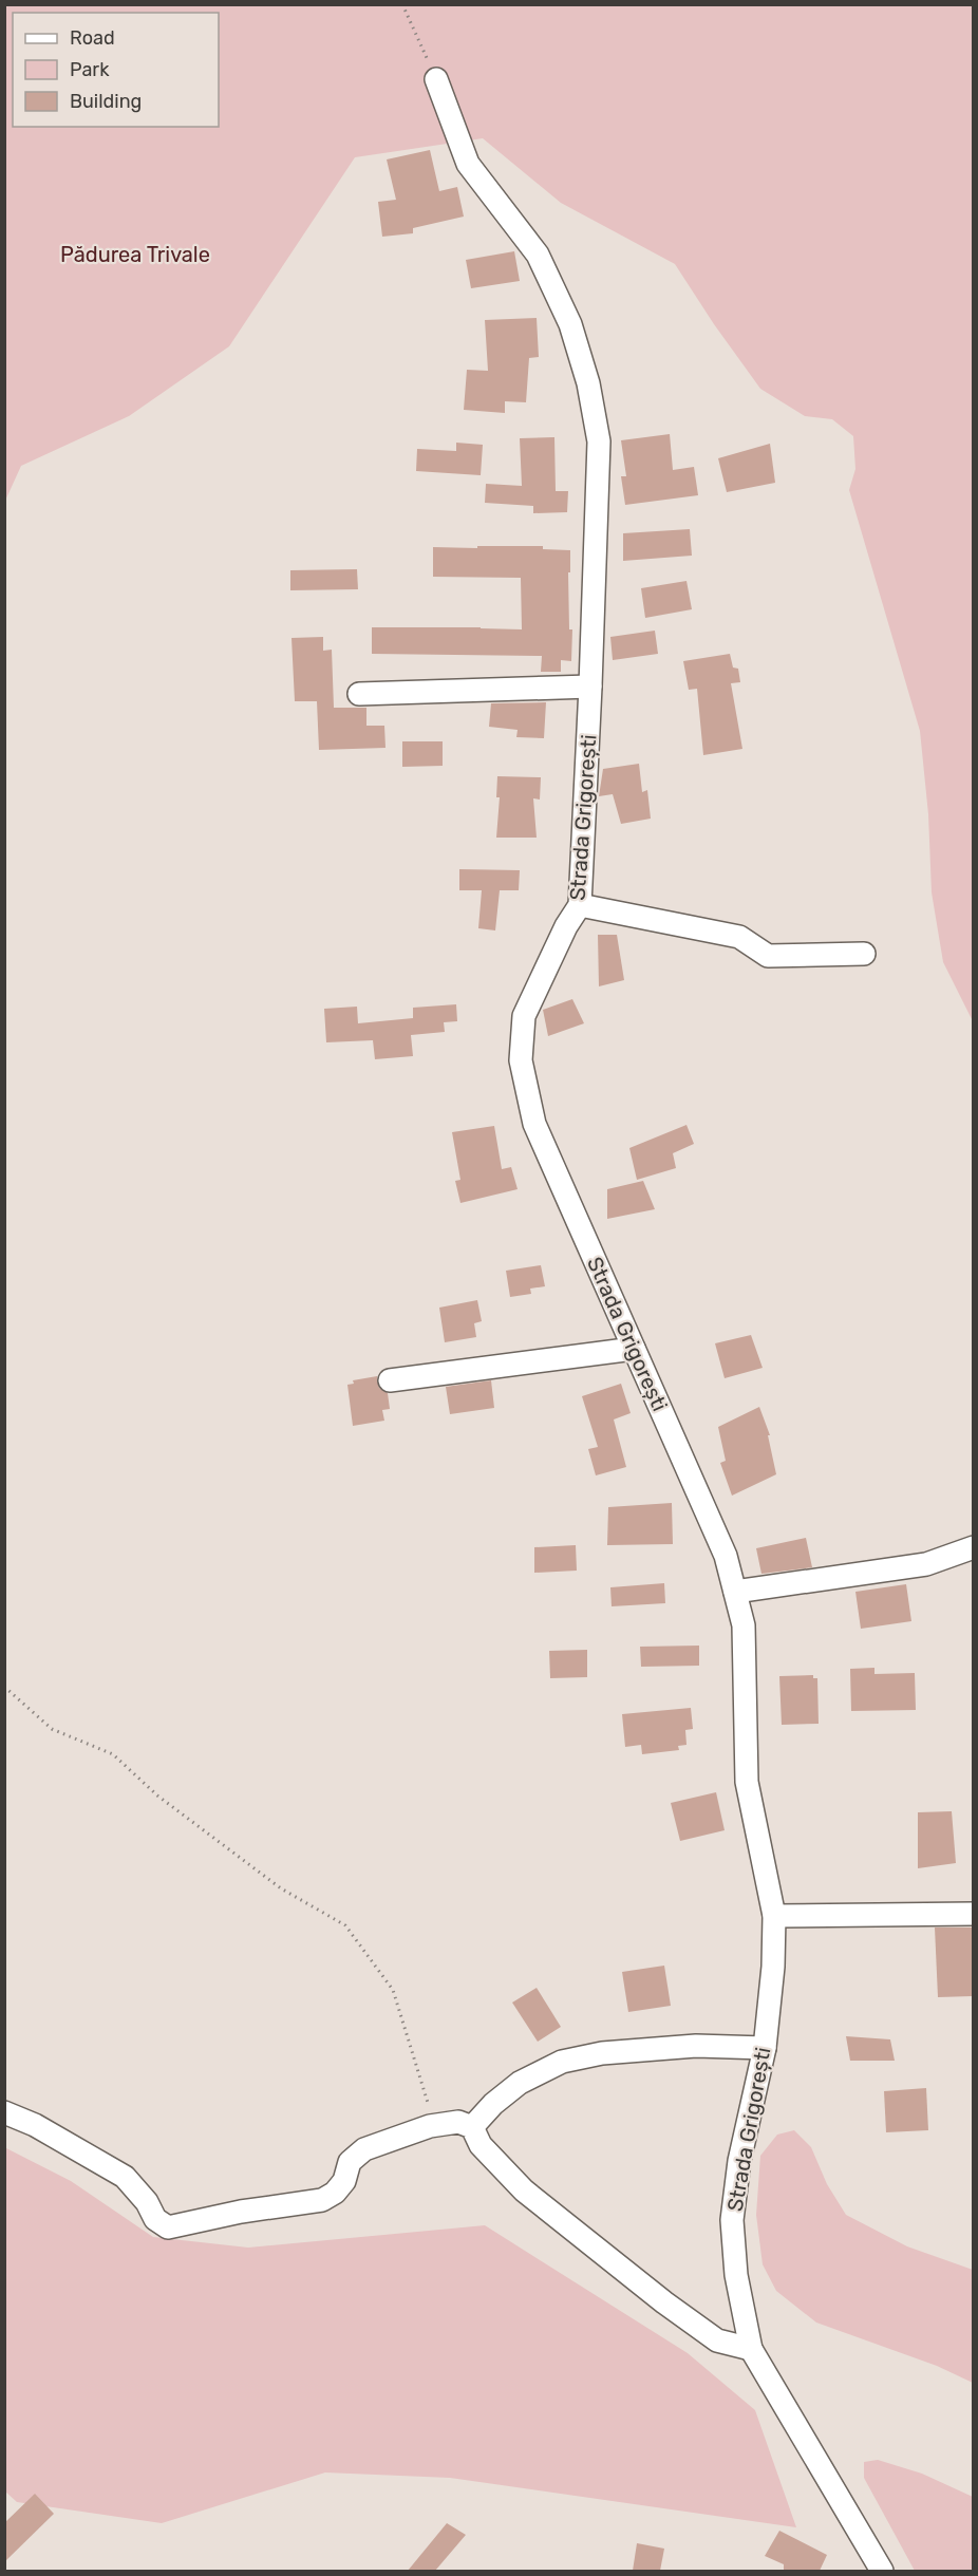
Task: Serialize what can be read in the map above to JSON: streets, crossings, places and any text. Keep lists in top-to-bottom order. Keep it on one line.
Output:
{"streets":{"street":["Strada Grigorești"]},"parks":["Pădurea Trivale"],"legend":["Road","Park","Building"]}
